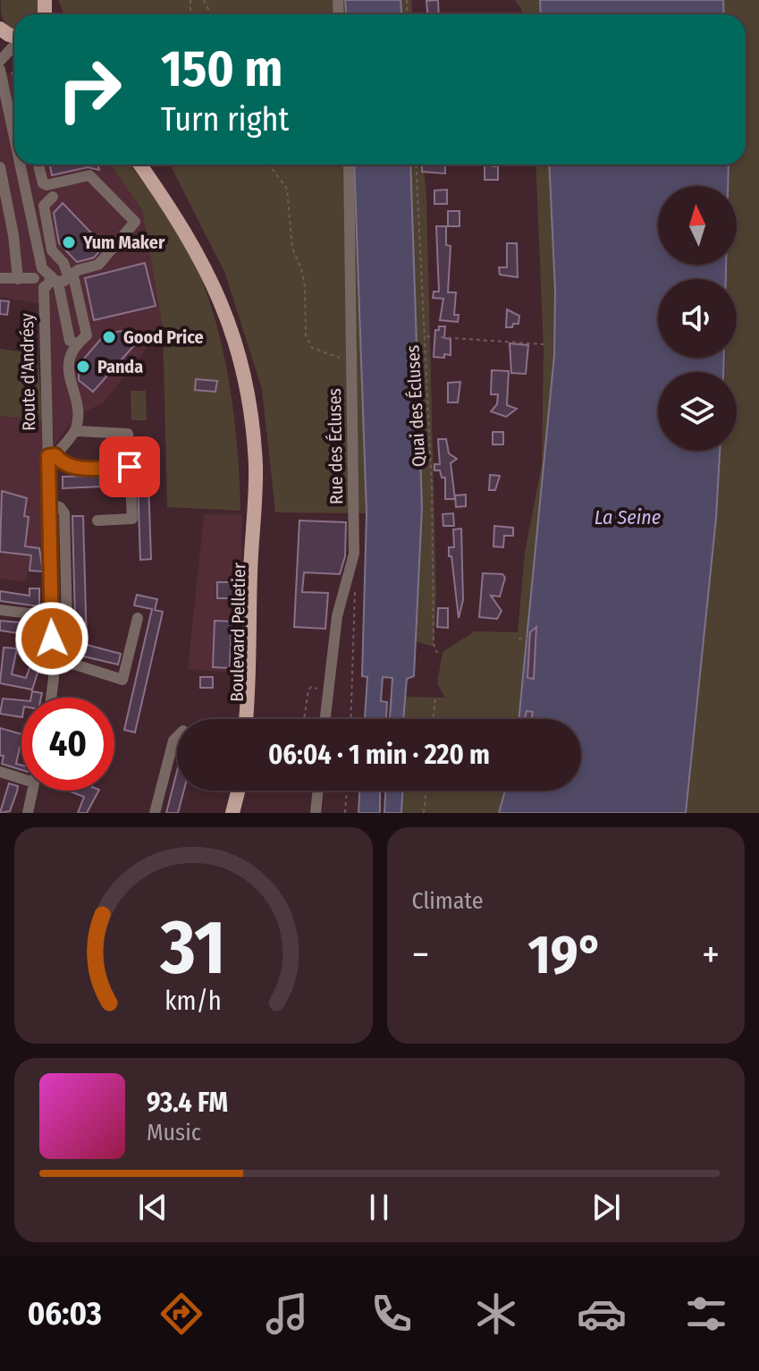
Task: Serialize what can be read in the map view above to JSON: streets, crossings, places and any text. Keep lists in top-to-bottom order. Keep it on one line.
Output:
{"streets":{"main road":["Boulevard Pelletier"],"street":["Route d'Andrésy","Rue des Écluses"],"path":["Quai des Écluses"]},"water":["La Seine"],"places":["Yum Maker","Good Price","Panda"],"north":"top","page":{"turn":["150 m","Turn right"],"limit":"40","trip":"06:04 · 1 min · 220 m","tile":"Climate","heat":["−","19°","+"],"song":["93.4 FM","Music"],"tabs":"06:03","gauge":["31","km/h"]}}
